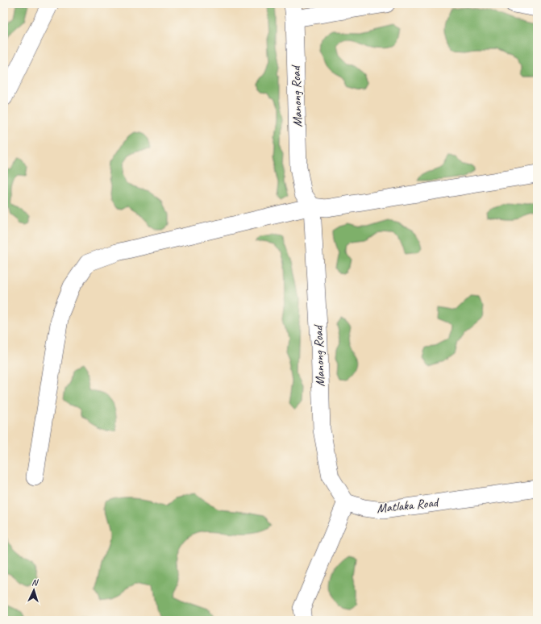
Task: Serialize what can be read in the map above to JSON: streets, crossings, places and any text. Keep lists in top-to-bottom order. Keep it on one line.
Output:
{"streets":{"street":["Manong Road","Matlaka Road"]},"crossings":[["Manong Road","Matlaka Road"]],"north":"top"}
